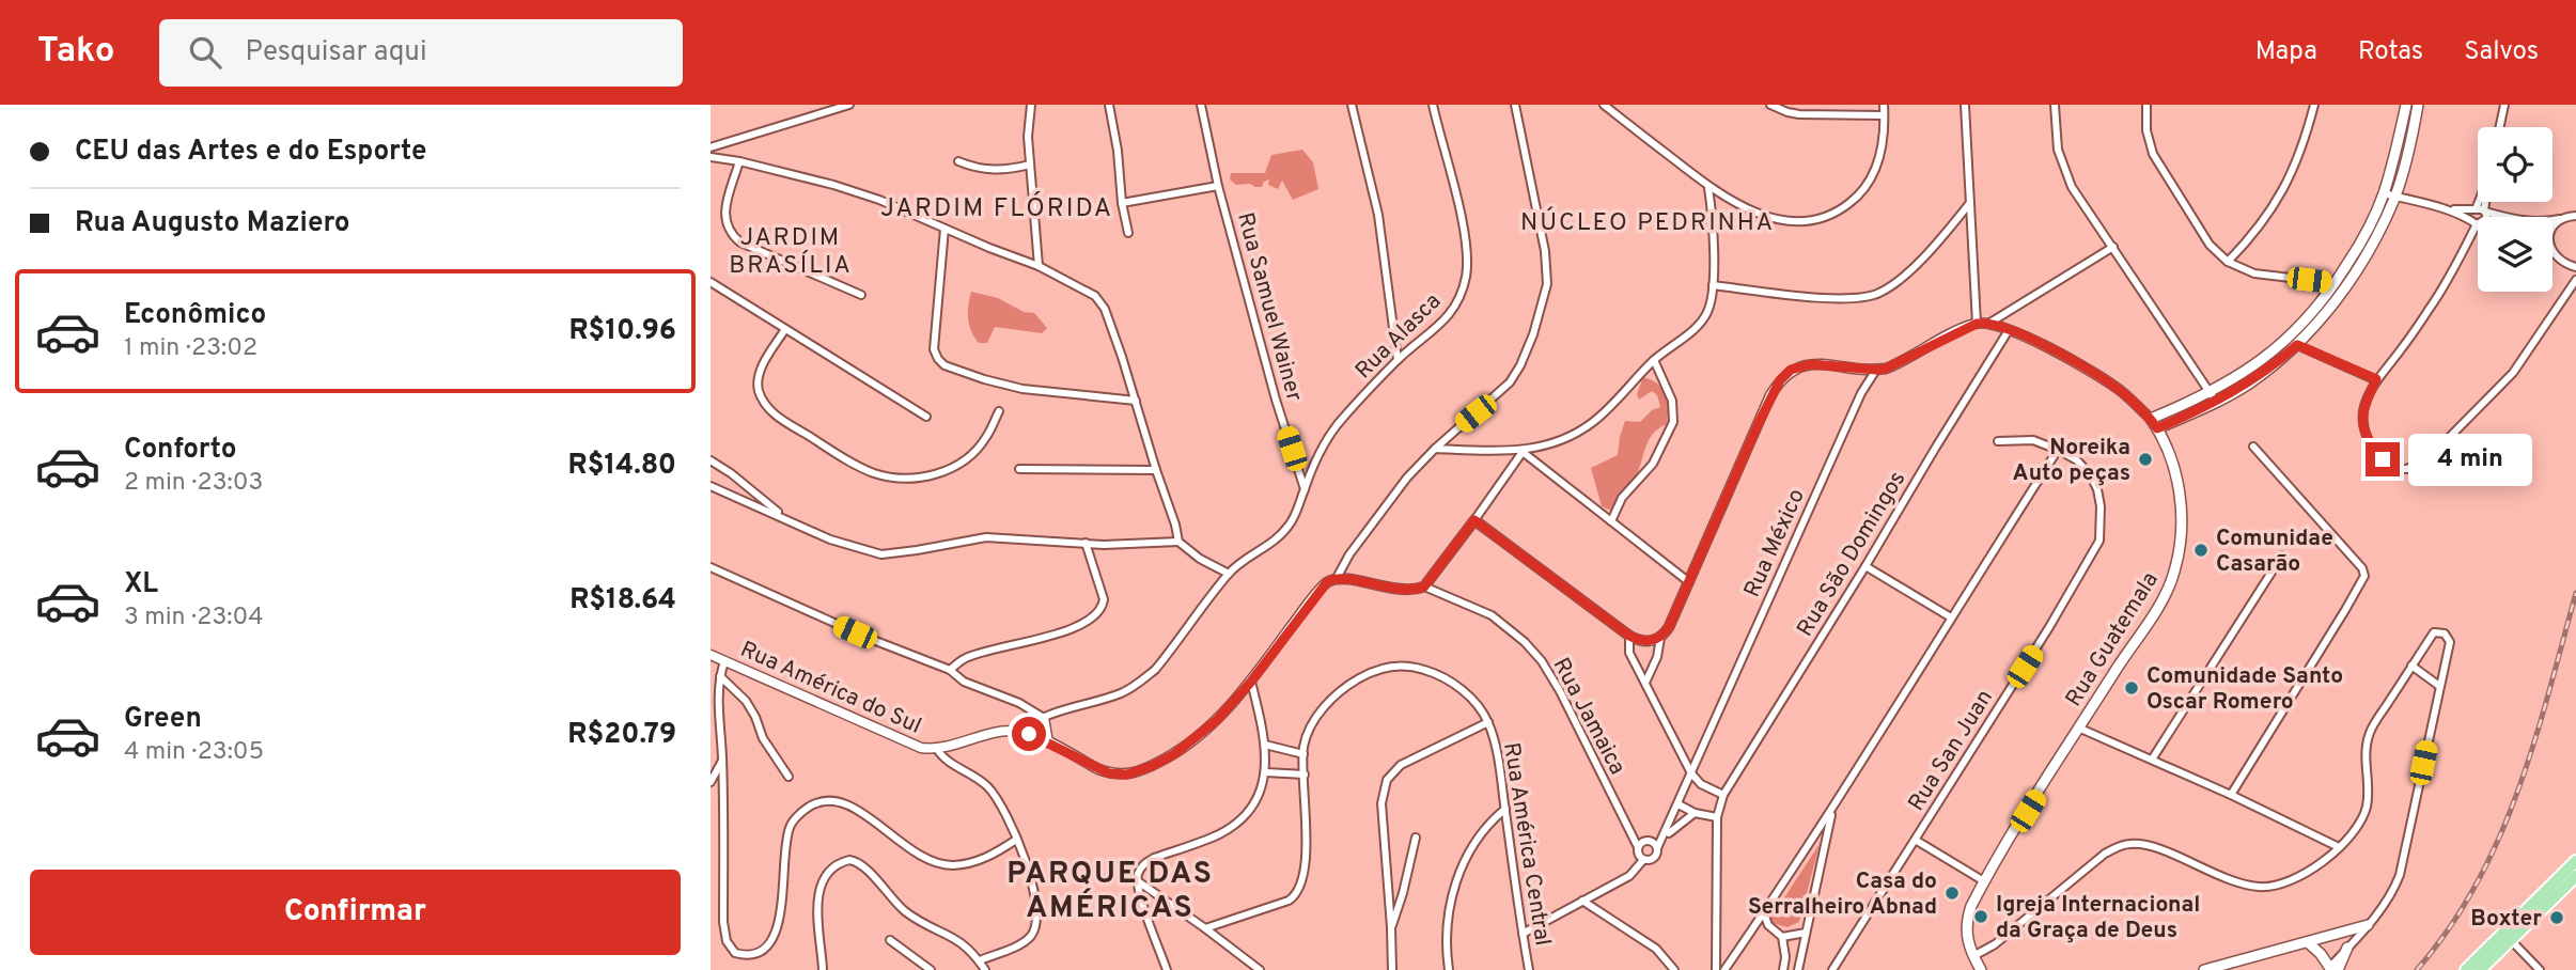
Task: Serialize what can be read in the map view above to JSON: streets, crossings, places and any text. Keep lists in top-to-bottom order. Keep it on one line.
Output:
{"streets":{"main road":["Rua Guatemala"],"street":["Rua Samuel Wainer","Rua Alasca","Rua México","Rua São Domingos","Rua América do Sul","Rua Jamaica","Rua San Juan","Rua América Central"]},"crossings":[["Rua Samuel Wainer","Rua Alasca"],["Rua México","Rua Jamaica"],["Rua São Domingos","Rua Guatemala"]],"districts":["JARDIM FLÓRIDA","NÚCLEO PEDRINHA","JARDIM BRASÍLIA","PARQUE DAS AMÉRICAS"],"places":["Noreika Auto peças","Comunidae Casarão","Comunidade Santo Oscar Romero","Casa do Serralheiro Abnad","Igreja Internacional da Graça de Deus","Boxter"],"page":{"header":"Tako","search":"Pesquisar aqui","nav":["Mapa","Rotas","Salvos"],"banner":["CEU das Artes e do Esporte","Rua Augusto Maziero"],"list":[{"name":"Econômico","note":"1 min · 23:02","value":"R$10.96"},{"name":"Conforto","note":"2 min · 23:03","value":"R$14.80"},{"name":"XL","note":"3 min · 23:04","value":"R$18.64"},{"name":"Green","note":"4 min · 23:05","value":"R$20.79"}],"bubble":"4 min","buttons":"Confirmar"}}
